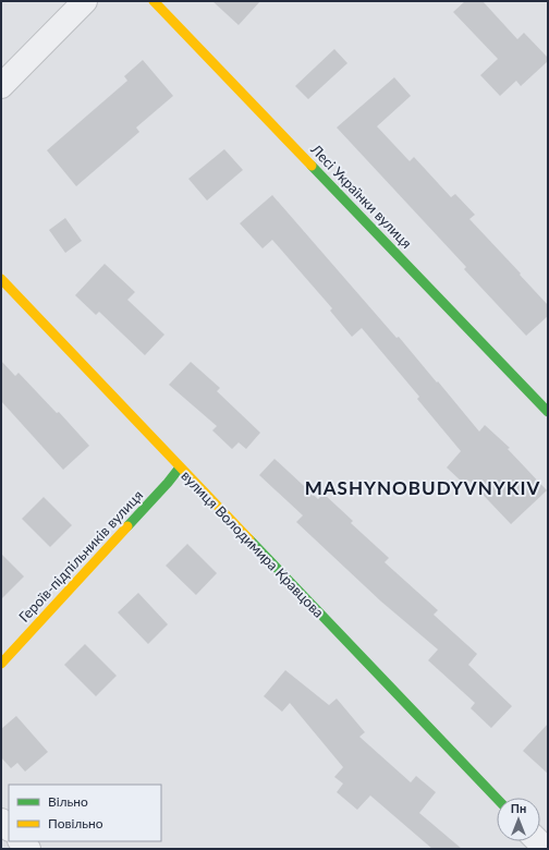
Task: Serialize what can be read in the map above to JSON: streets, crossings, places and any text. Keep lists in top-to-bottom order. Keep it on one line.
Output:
{"streets":{"street":["Лесі Українки вулиця","вулиця Володимира Кравцова","Героїв-підпільників вулиця"]},"crossings":[["вулиця Володимира Кравцова","Героїв-підпільників вулиця"]],"districts":["MASHYNOBUDYVNYKIV"],"legend":["Вільно","Повільно"],"north":"top"}
